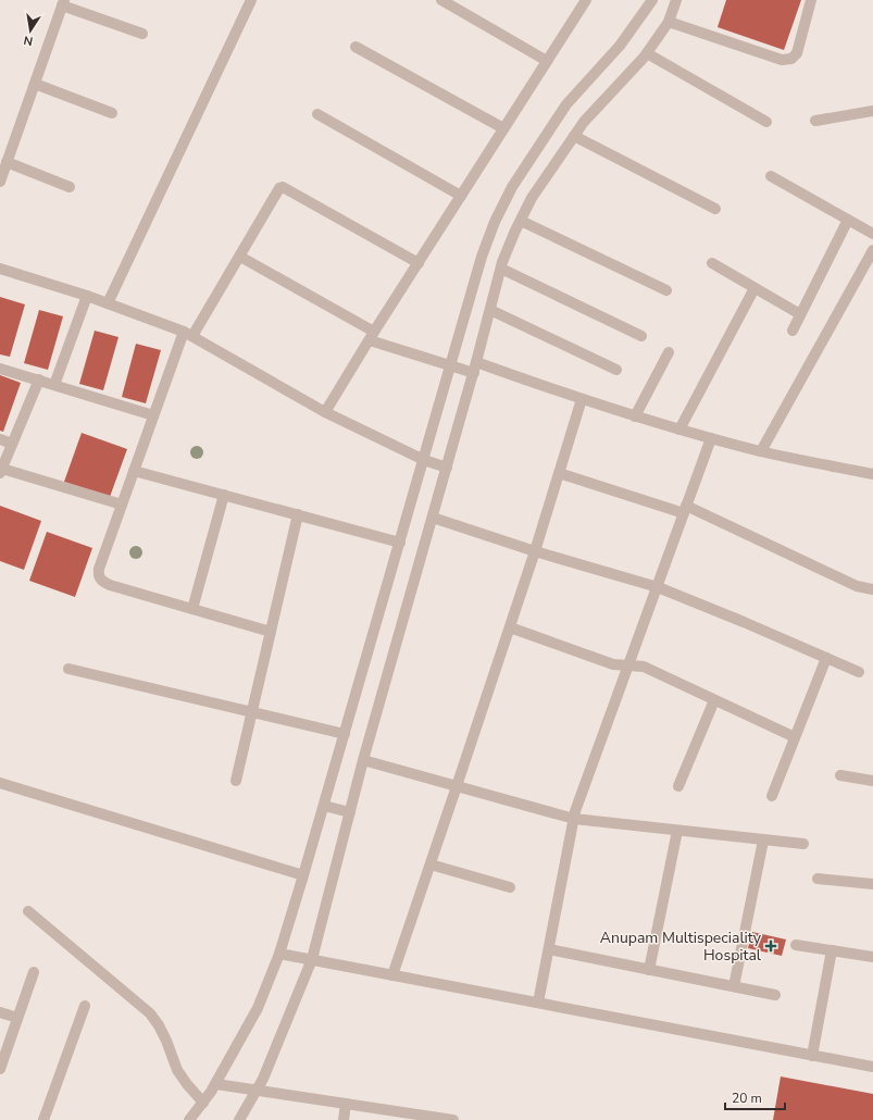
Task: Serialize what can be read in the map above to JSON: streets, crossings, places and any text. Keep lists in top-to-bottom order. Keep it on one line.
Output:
{"places":{"health":["Anupam Multispeciality Hospital"]},"scale_bar":"20 m","north":"bottom"}
